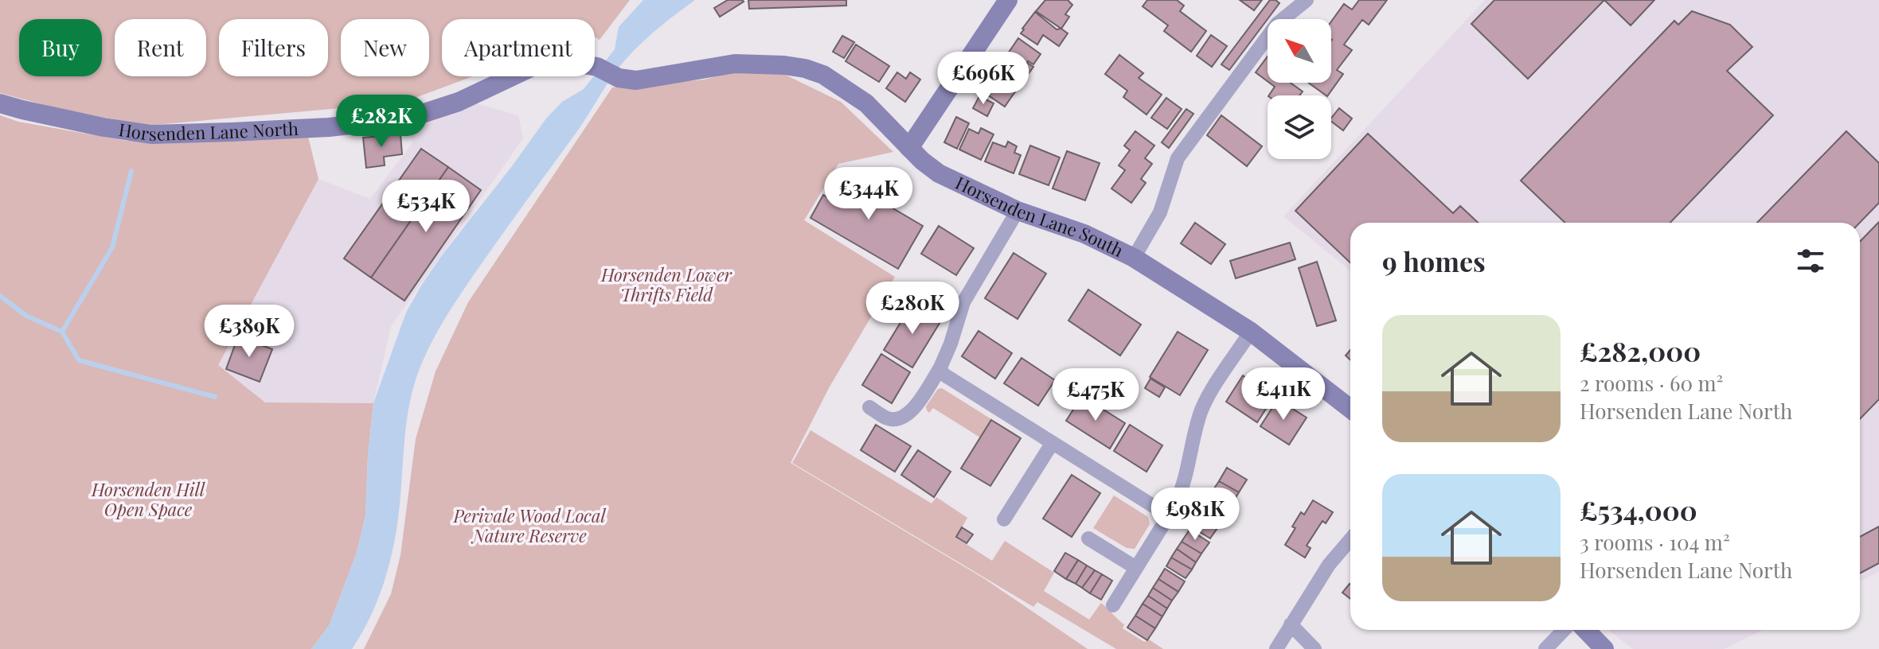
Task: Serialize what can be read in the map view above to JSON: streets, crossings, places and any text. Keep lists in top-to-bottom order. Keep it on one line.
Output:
{"streets":{"street":["Horsenden Lane North","Horsenden Lane South"]},"parks":["Horsenden Lower Thrifts Field","Horsenden Hill Open Space","Perivale Wood Local Nature Reserve"],"north":"top left","page":{"chip":["Buy","Rent","Filters","New","Apartment"],"price":["£696K","£282K","£344K","£534K","£280K","£389K","£411K","£475K","£981K"],"heading":"9 homes","list":[{"name":"£282,000","note":"2 rooms · 60 m² · Horsenden Lane North"},{"name":"£534,000","note":"3 rooms · 104 m² · Horsenden Lane North"}]}}
